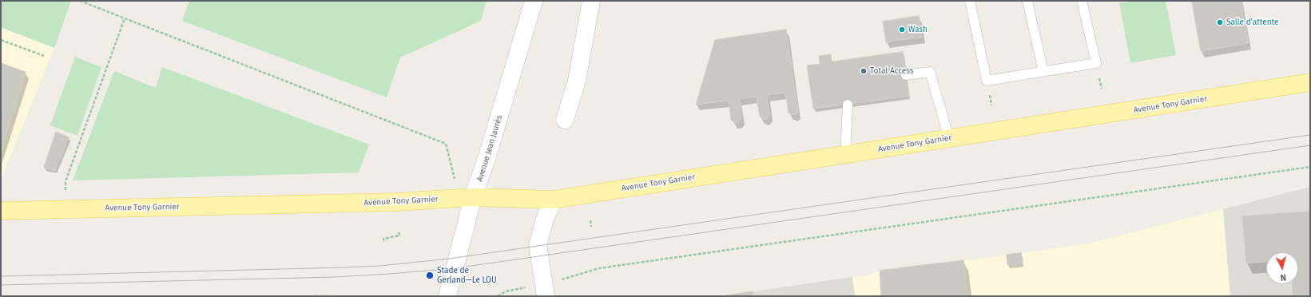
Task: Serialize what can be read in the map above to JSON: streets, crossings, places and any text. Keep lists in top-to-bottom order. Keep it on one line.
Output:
{"streets":{"main road":["Avenue Tony Garnier"],"street":["Avenue Jean Jaurès"]},"crossings":[["Avenue Tony Garnier","Avenue Jean Jaurès"]],"places":["Salle d'attente","Wash","Total Access","Stade de Gerland—Le LOU"],"north":"bottom"}
